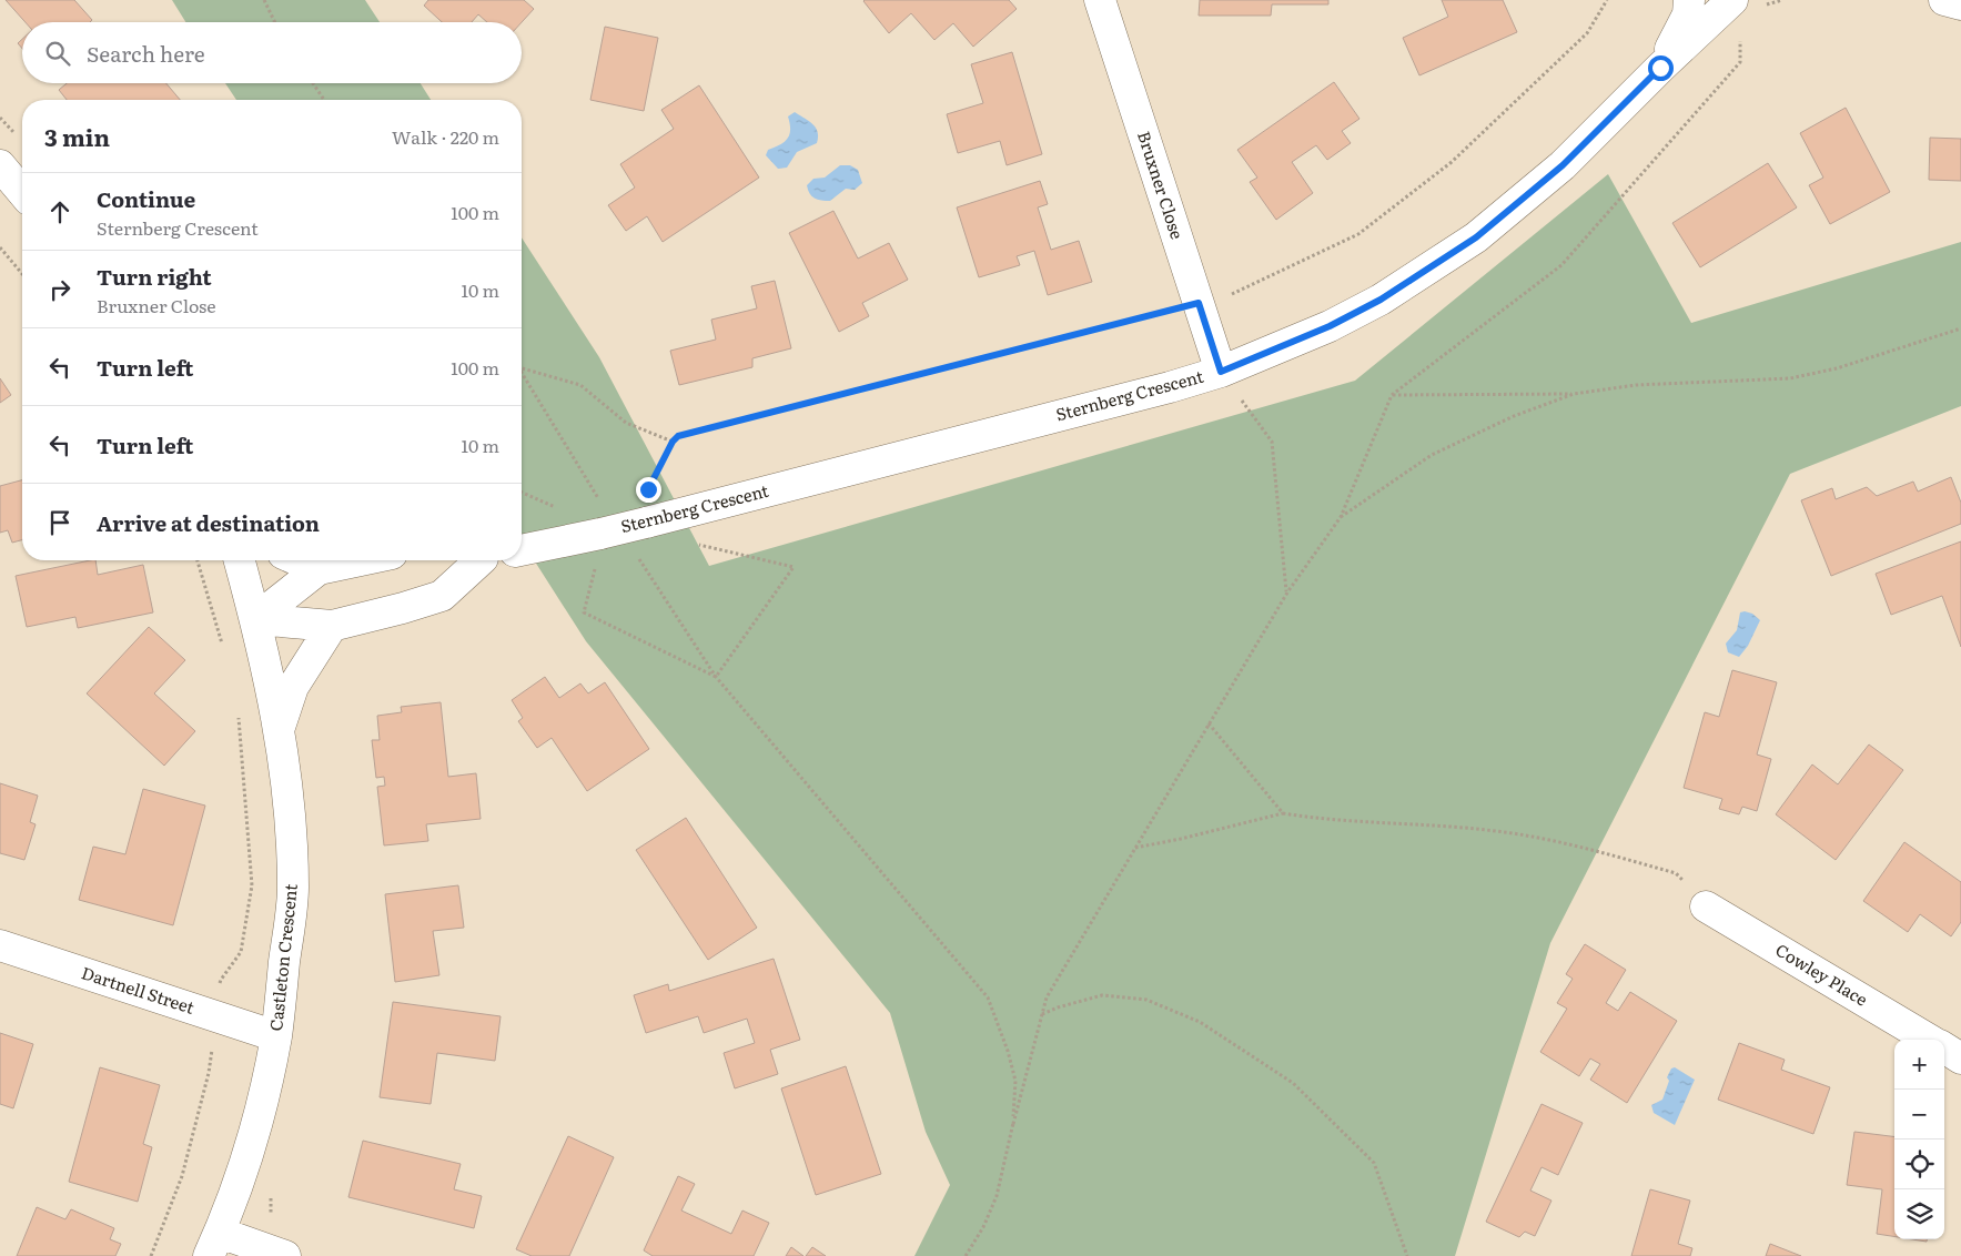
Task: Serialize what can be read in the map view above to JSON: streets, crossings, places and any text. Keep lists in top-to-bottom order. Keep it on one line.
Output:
{"streets":{"street":["Bruxner Close","Sternberg Crescent","Castleton Crescent","Cowley Place","Dartnell Street"]},"crossings":[["Bruxner Close","Sternberg Crescent"],["Castleton Crescent","Dartnell Street"]],"page":{"search":"Search here","heading":["3 min","Walk · 220 m"],"list":[["Continue","Sternberg Crescent","100 m"],["Turn right","Bruxner Close","10 m"],["Turn left","100 m"],["Turn left","10 m"],"Arrive at destination"],"map_buttons":["+","−"]}}
